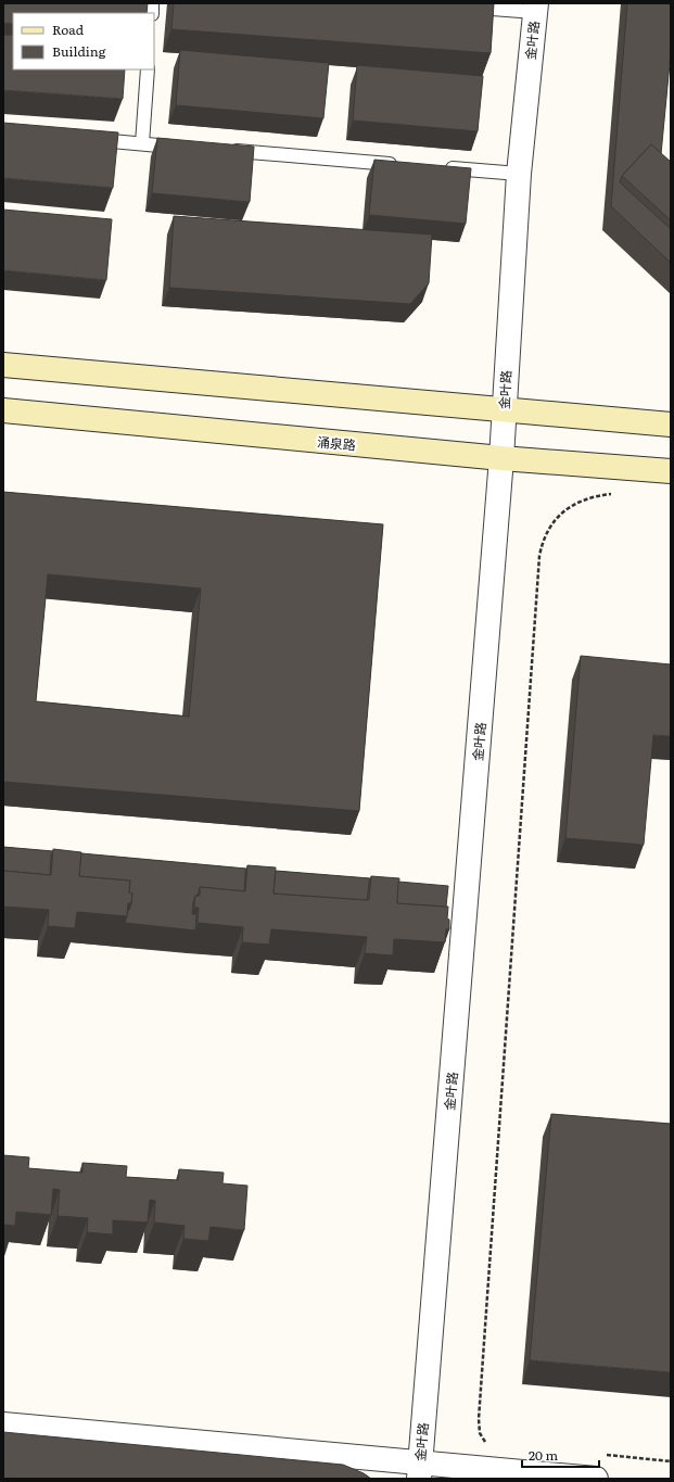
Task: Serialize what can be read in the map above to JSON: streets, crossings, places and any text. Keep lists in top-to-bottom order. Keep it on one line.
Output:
{"streets":{"main road":["涌泉路"],"street":["金叶路"]},"crossings":[["金叶路","涌泉路"]],"legend":["Road","Building"],"scale_bar":"20 m"}
